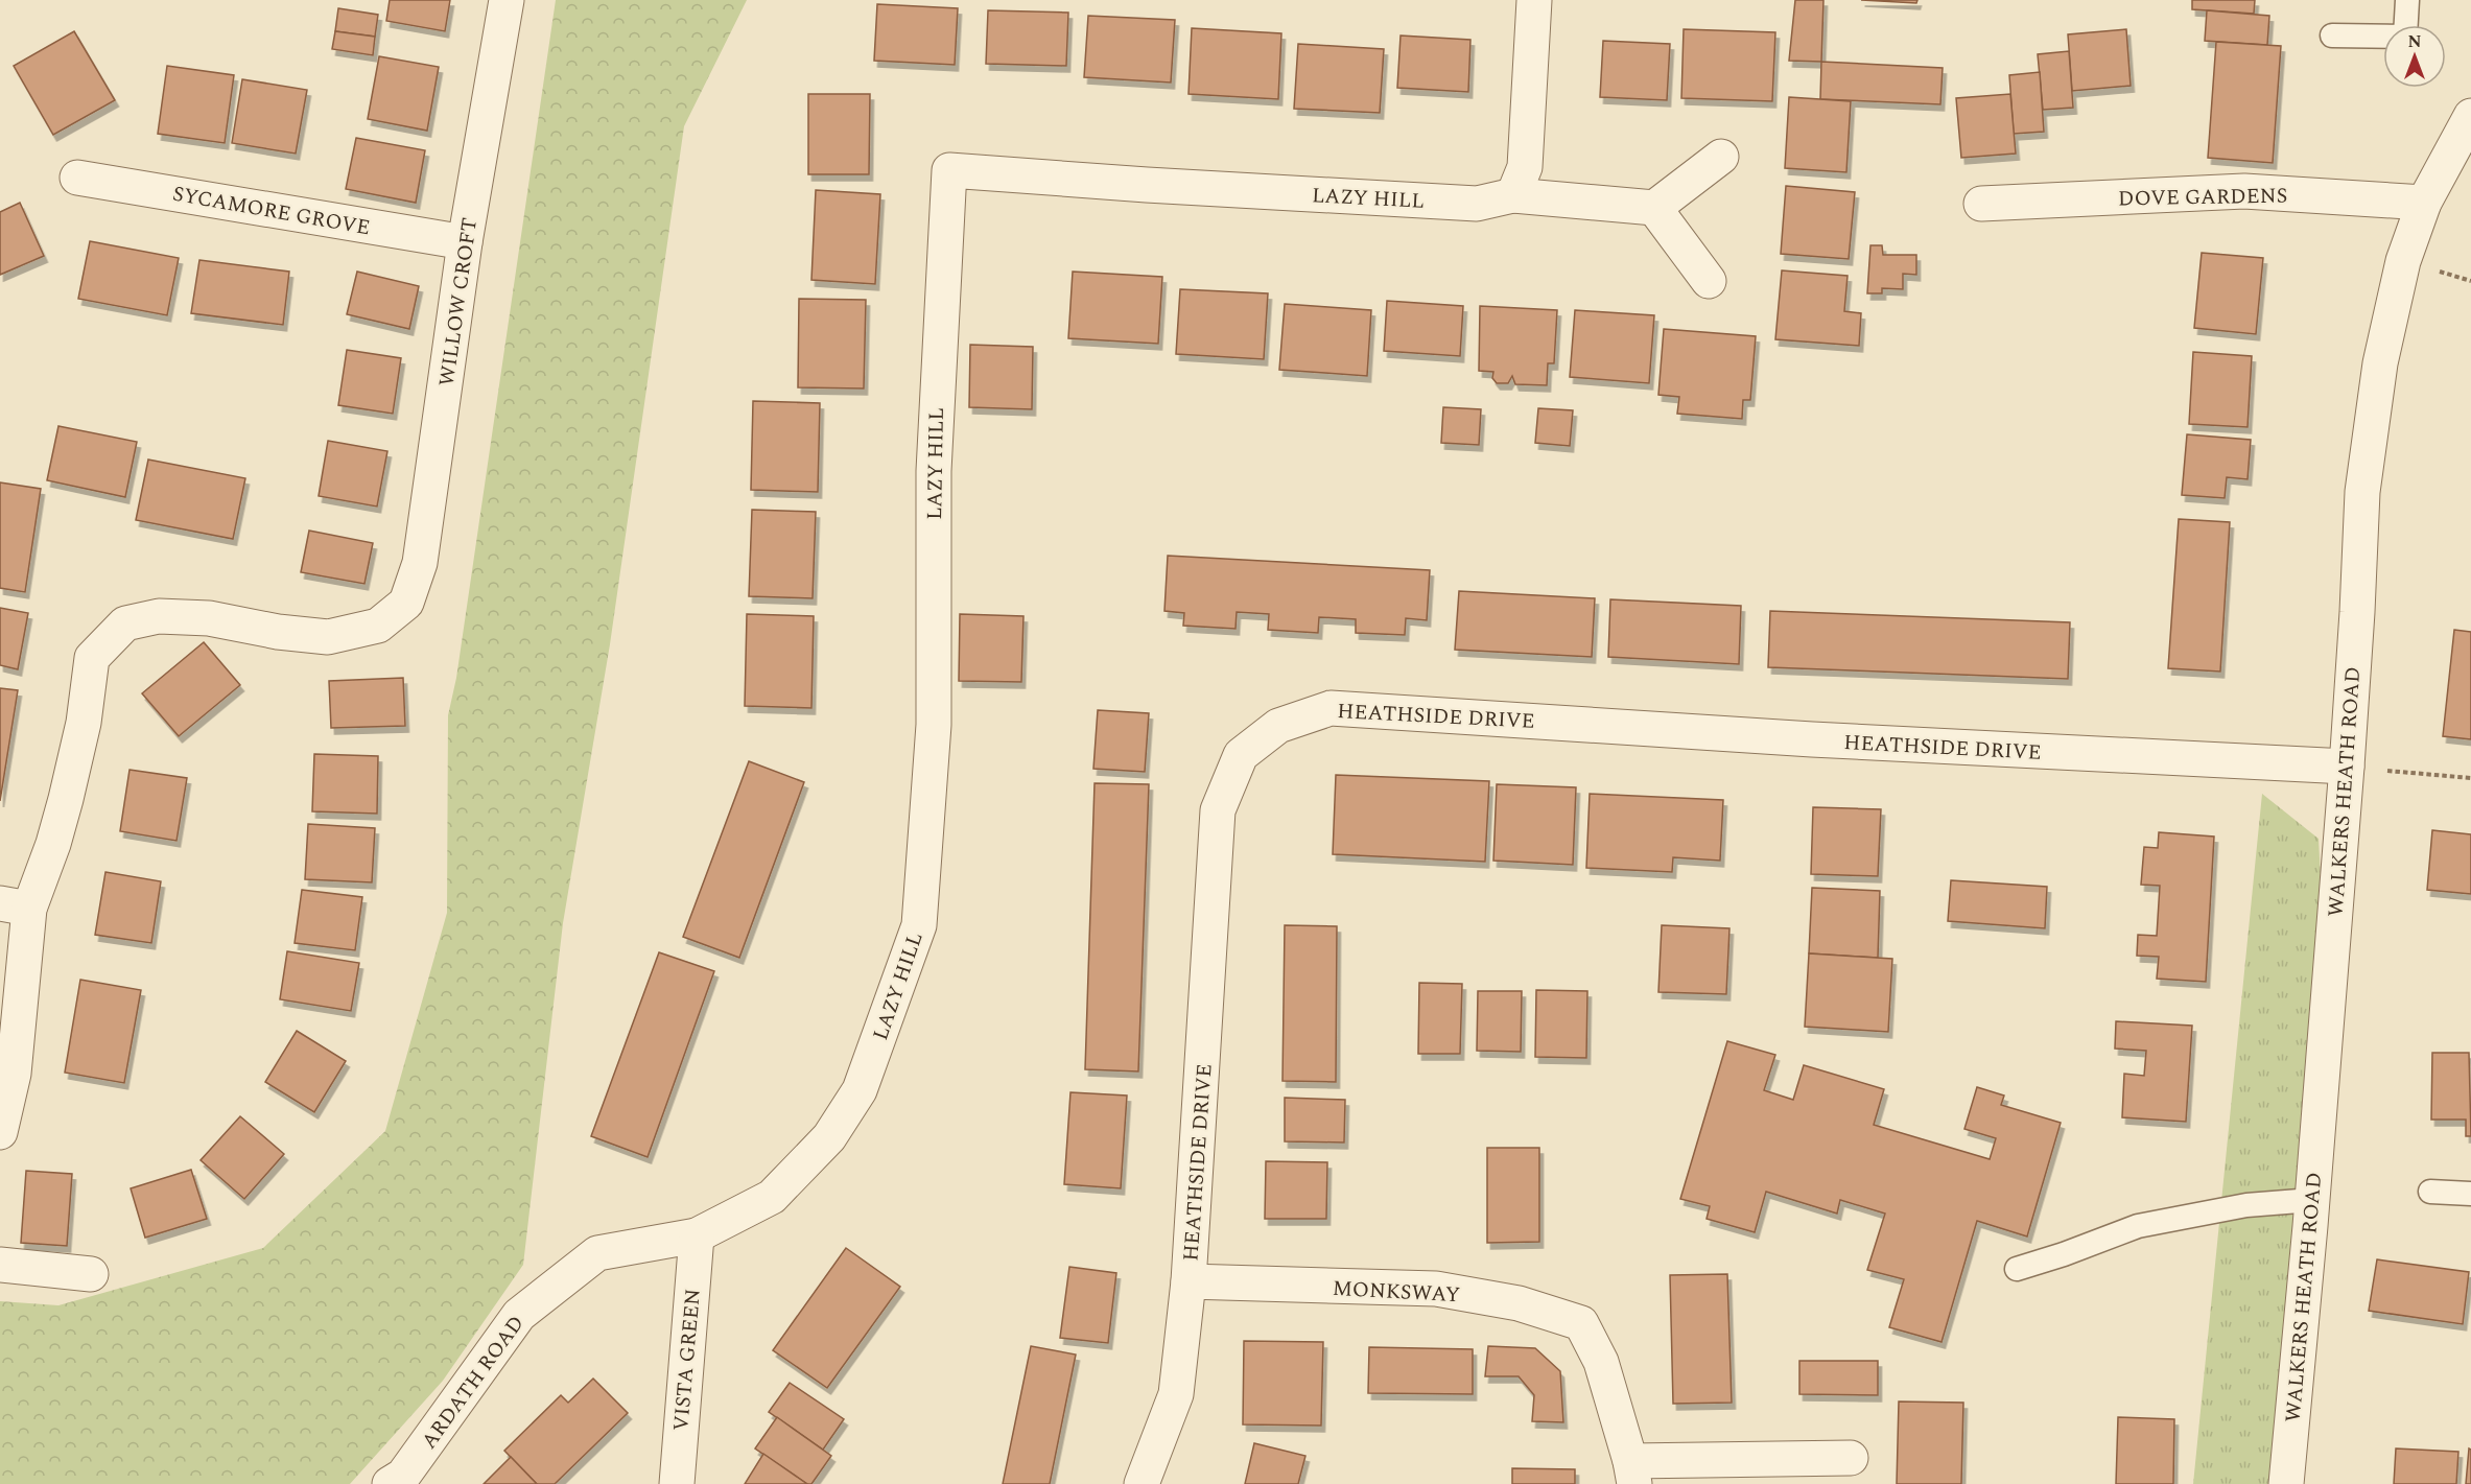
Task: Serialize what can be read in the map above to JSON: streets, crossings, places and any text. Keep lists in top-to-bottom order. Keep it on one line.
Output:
{"streets":{"street":["DOVE GARDENS","LAZY HILL","SYCAMORE GROVE","WILLOW CROFT","HEATHSIDE DRIVE","WALKERS HEATH ROAD","MONKSWAY","VISTA GREEN","ARDATH ROAD"]},"crossings":[["DOVE GARDENS","WALKERS HEATH ROAD"],["LAZY HILL","VISTA GREEN"],["LAZY HILL","ARDATH ROAD"],["SYCAMORE GROVE","WILLOW CROFT"],["HEATHSIDE DRIVE","WALKERS HEATH ROAD"],["HEATHSIDE DRIVE","MONKSWAY"],["VISTA GREEN","ARDATH ROAD"]],"north":"top"}
